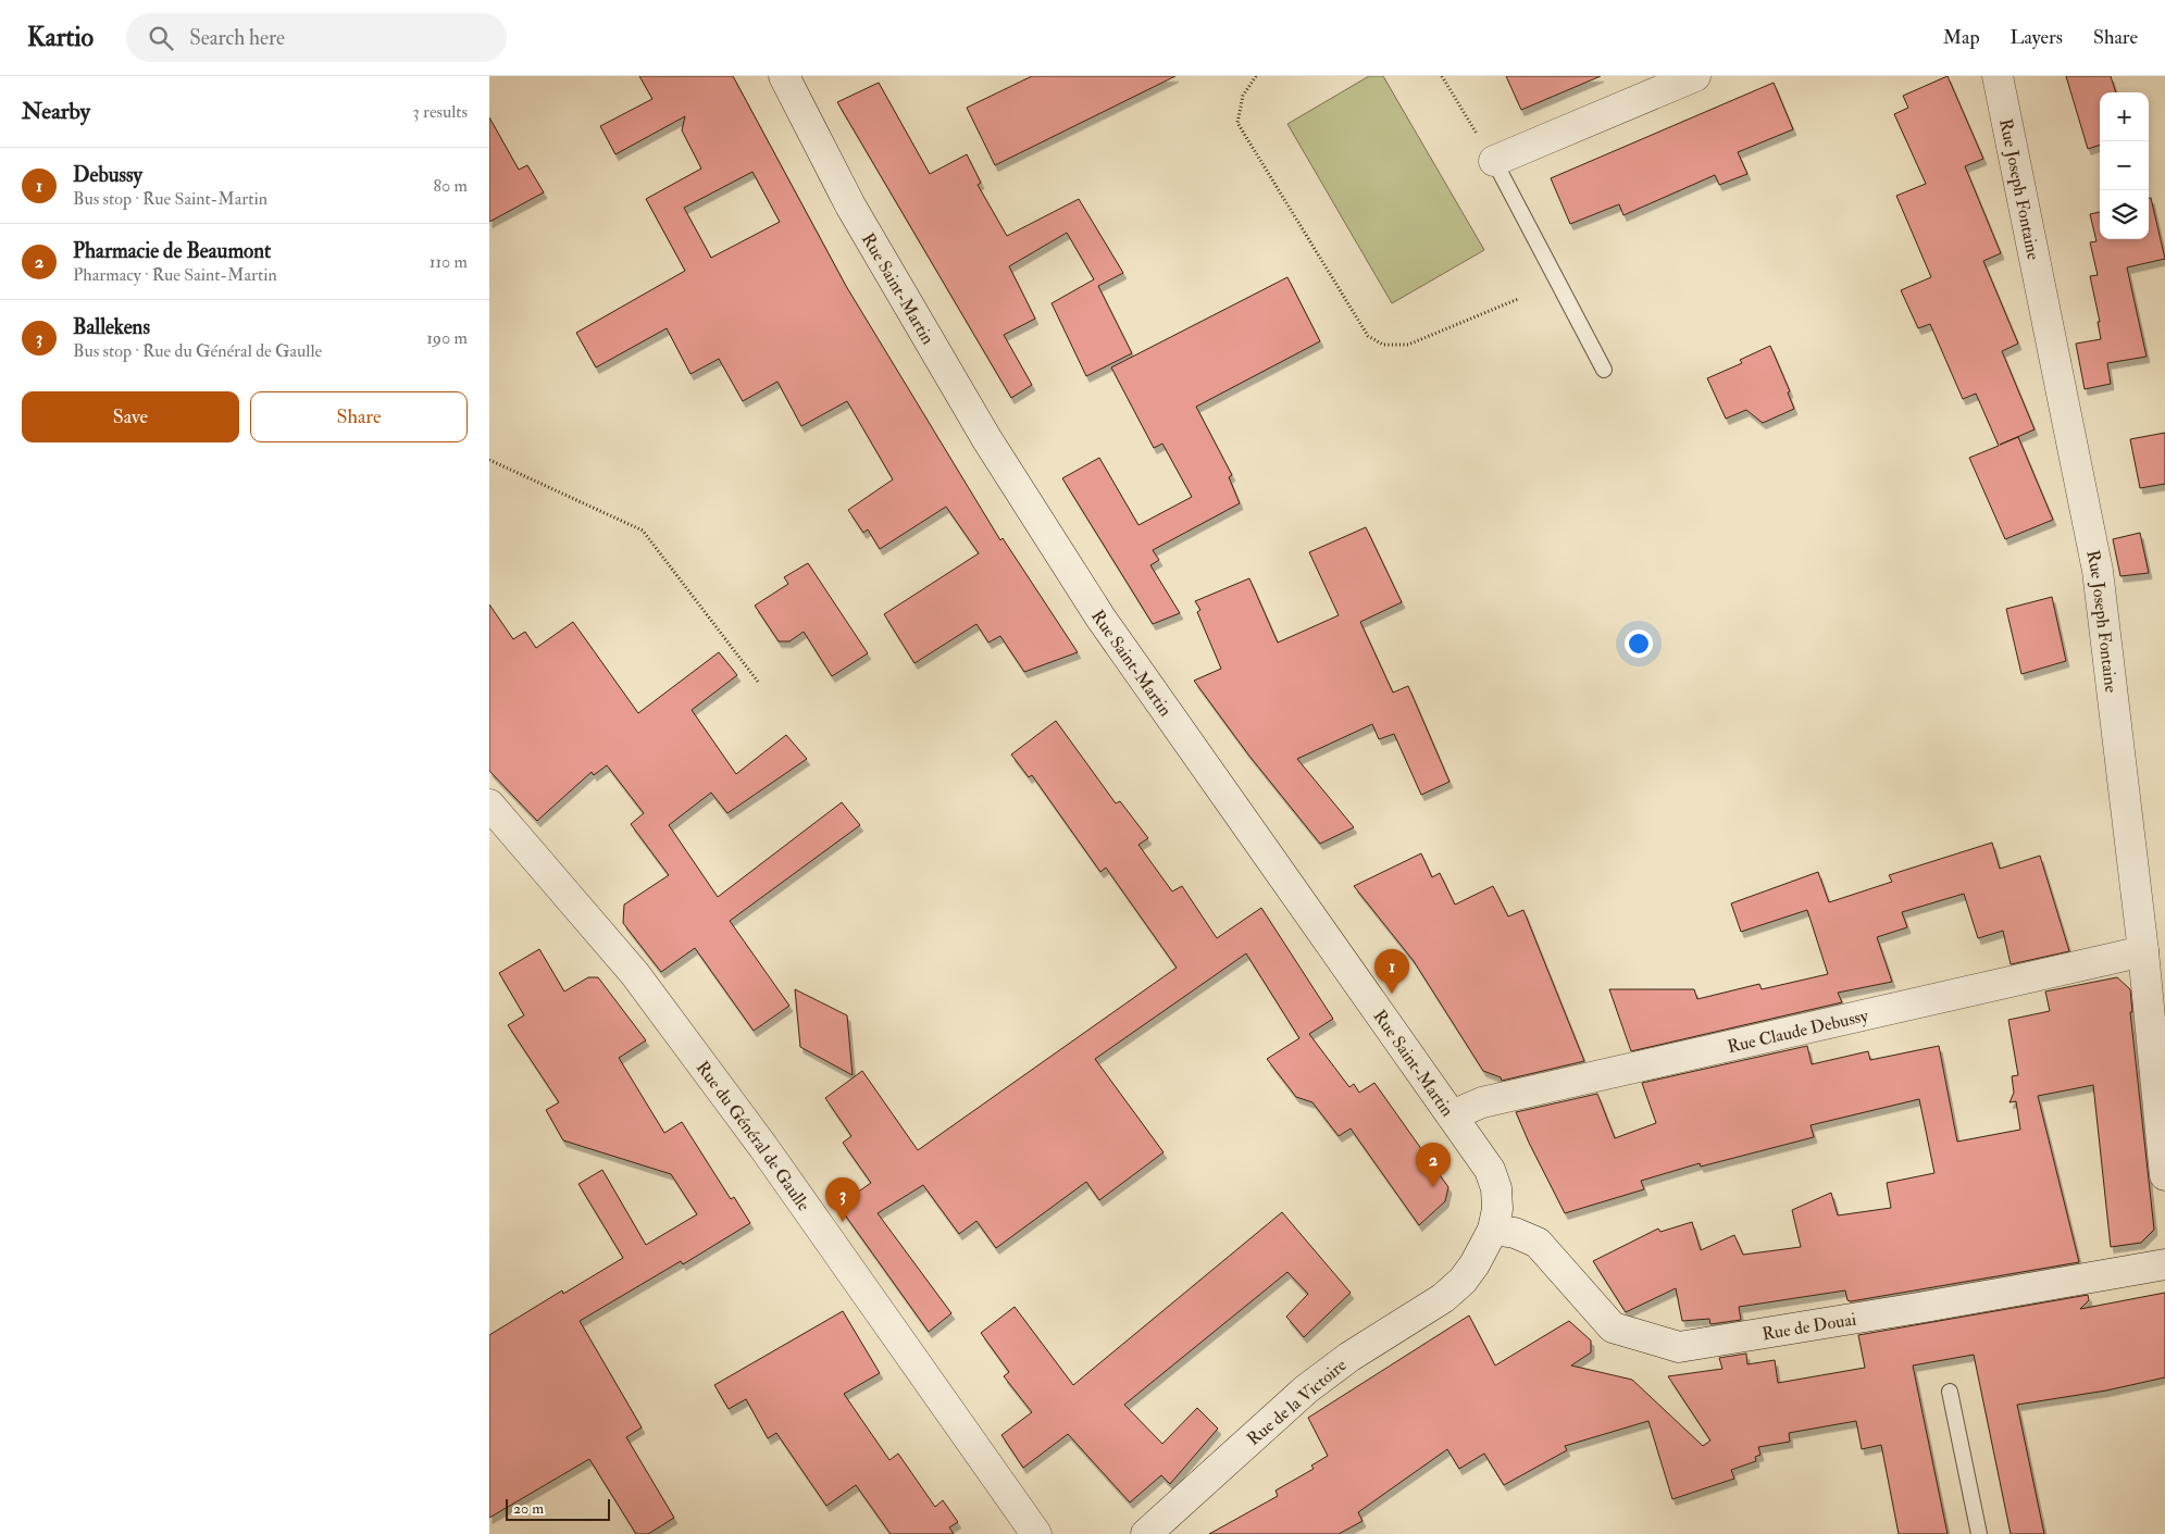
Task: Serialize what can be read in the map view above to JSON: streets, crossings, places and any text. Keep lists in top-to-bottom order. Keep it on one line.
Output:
{"streets":{"street":["Rue Joseph Fontaine","Rue Saint-Martin","Rue Claude Debussy","Rue du Général de Gaulle","Rue de Douai","Rue de la Victoire"]},"crossings":[["Rue Joseph Fontaine","Rue Claude Debussy"],["Rue Saint-Martin","Rue Claude Debussy"],["Rue Saint-Martin","Rue de Douai"],["Rue Saint-Martin","Rue de la Victoire"],["Rue de Douai","Rue de la Victoire"]],"scale_bar":"20 m","page":{"header":"Kartio","search":"Search here","nav":["Map","Layers","Share"],"heading":["Nearby","3 results"],"map_buttons":["+","−"],"list":[{"mark":"1","name":"Debussy","note":"Bus stop · Rue Saint-Martin","value":"80 m"},{"mark":"2","name":"Pharmacie de Beaumont","note":"Pharmacy · Rue Saint-Martin","value":"110 m"},{"mark":"3","name":"Ballekens","note":"Bus stop · Rue du Général de Gaulle","value":"190 m"}],"buttons":["Save","Share"],"pins":["1","2","3"],"scale":"20 m"}}
